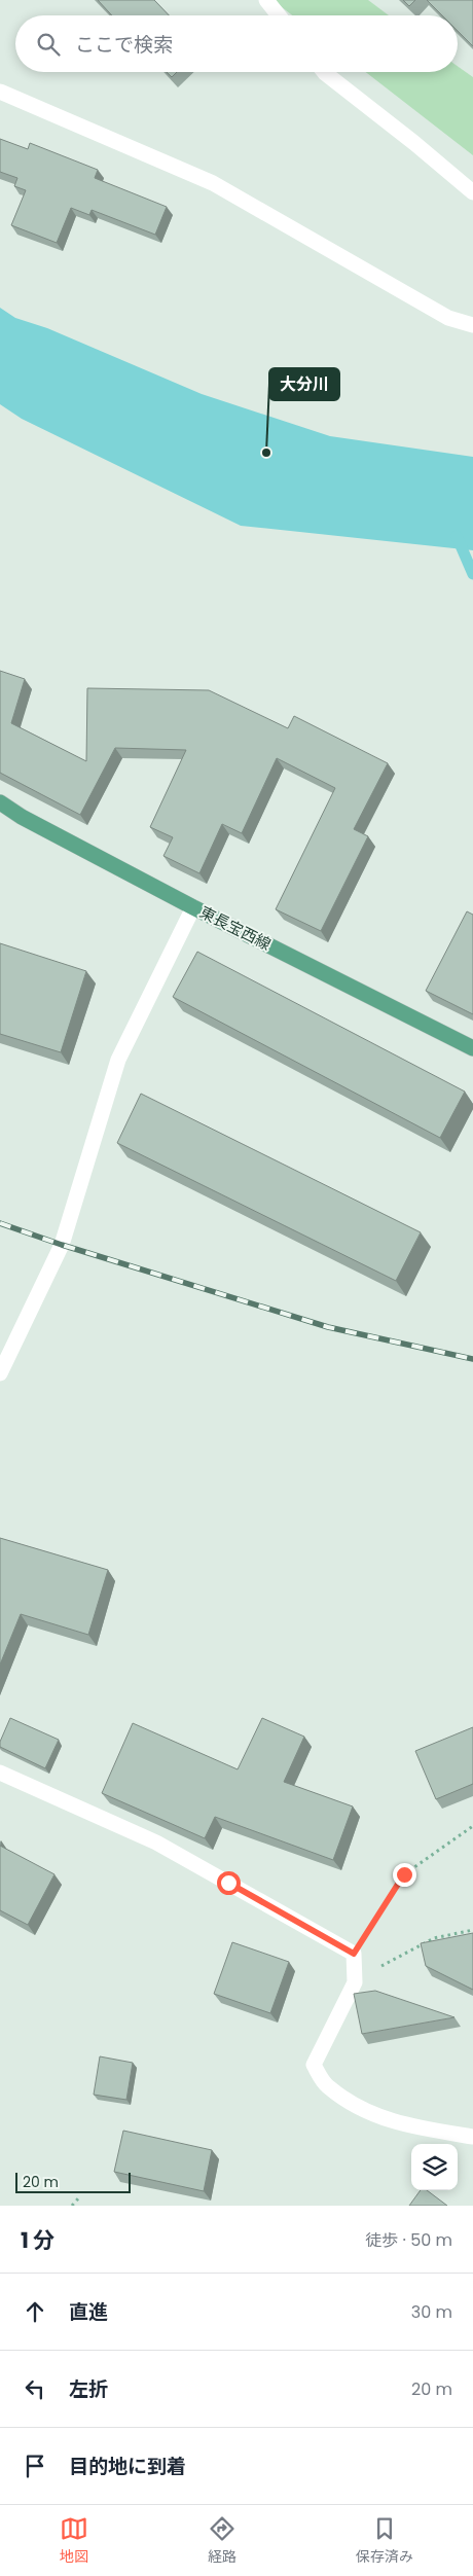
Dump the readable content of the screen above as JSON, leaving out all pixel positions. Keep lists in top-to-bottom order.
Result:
{
  "streets": {
    "main road": ["東長宝西線"]
  },
  "places": ["大分川"],
  "scale_bar": "20 m",
  "page": {
    "search": "ここで検索",
    "scale": "20 m",
    "heading": ["1 分", "徒歩 · 50 m"],
    "list": [
      ["直進", "30 m"],
      ["左折", "20 m"],
      "目的地に到着"
    ],
    "nav": ["地図", "経路", "保存済み"]
  }
}
